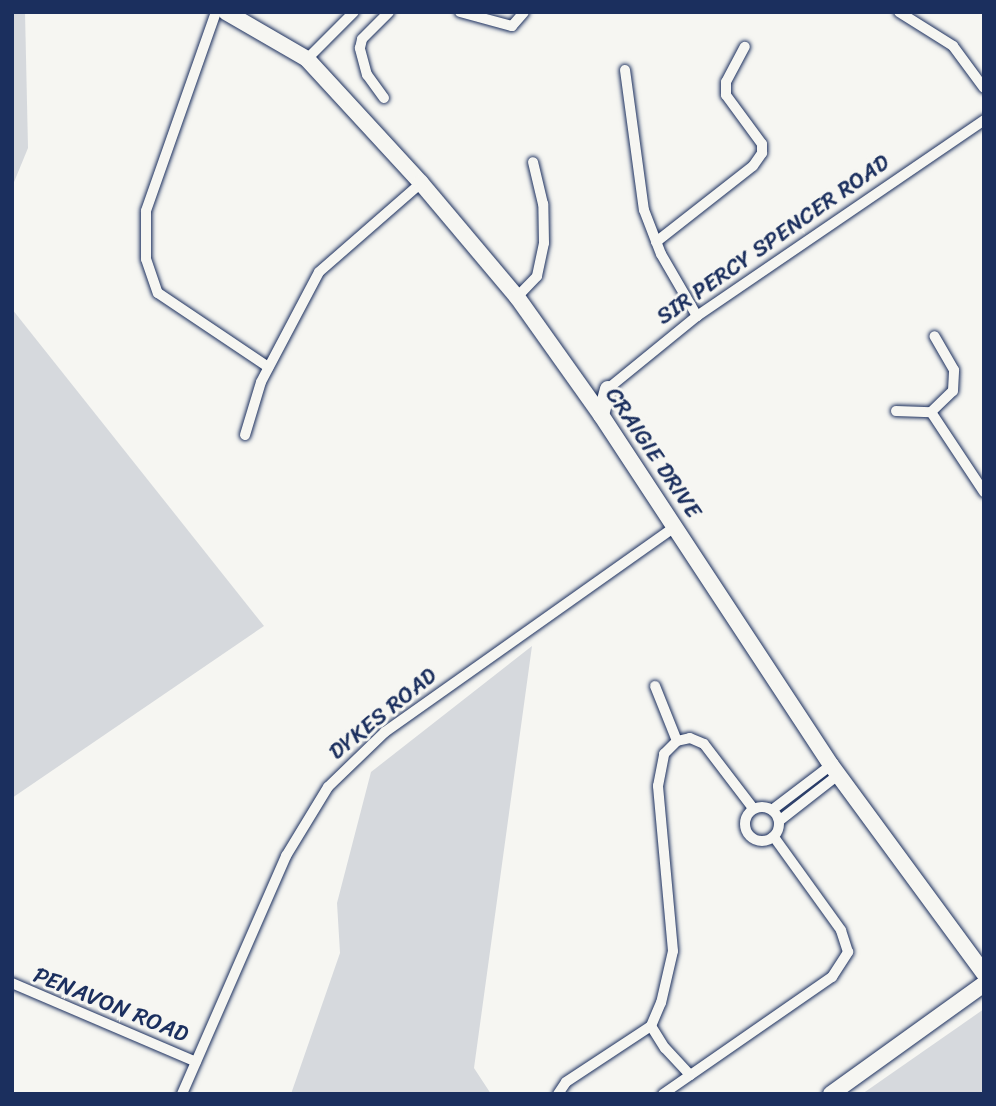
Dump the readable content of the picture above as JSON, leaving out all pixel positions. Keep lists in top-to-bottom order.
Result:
{
  "streets": {
    "street": [
      "SIR PERCY SPENCER ROAD",
      "CRAIGIE DRIVE",
      "DYKES ROAD",
      "PENAVON ROAD"
    ]
  },
  "crossings": [
    ["CRAIGIE DRIVE", "DYKES ROAD"],
    ["DYKES ROAD", "PENAVON ROAD"]
  ]
}
